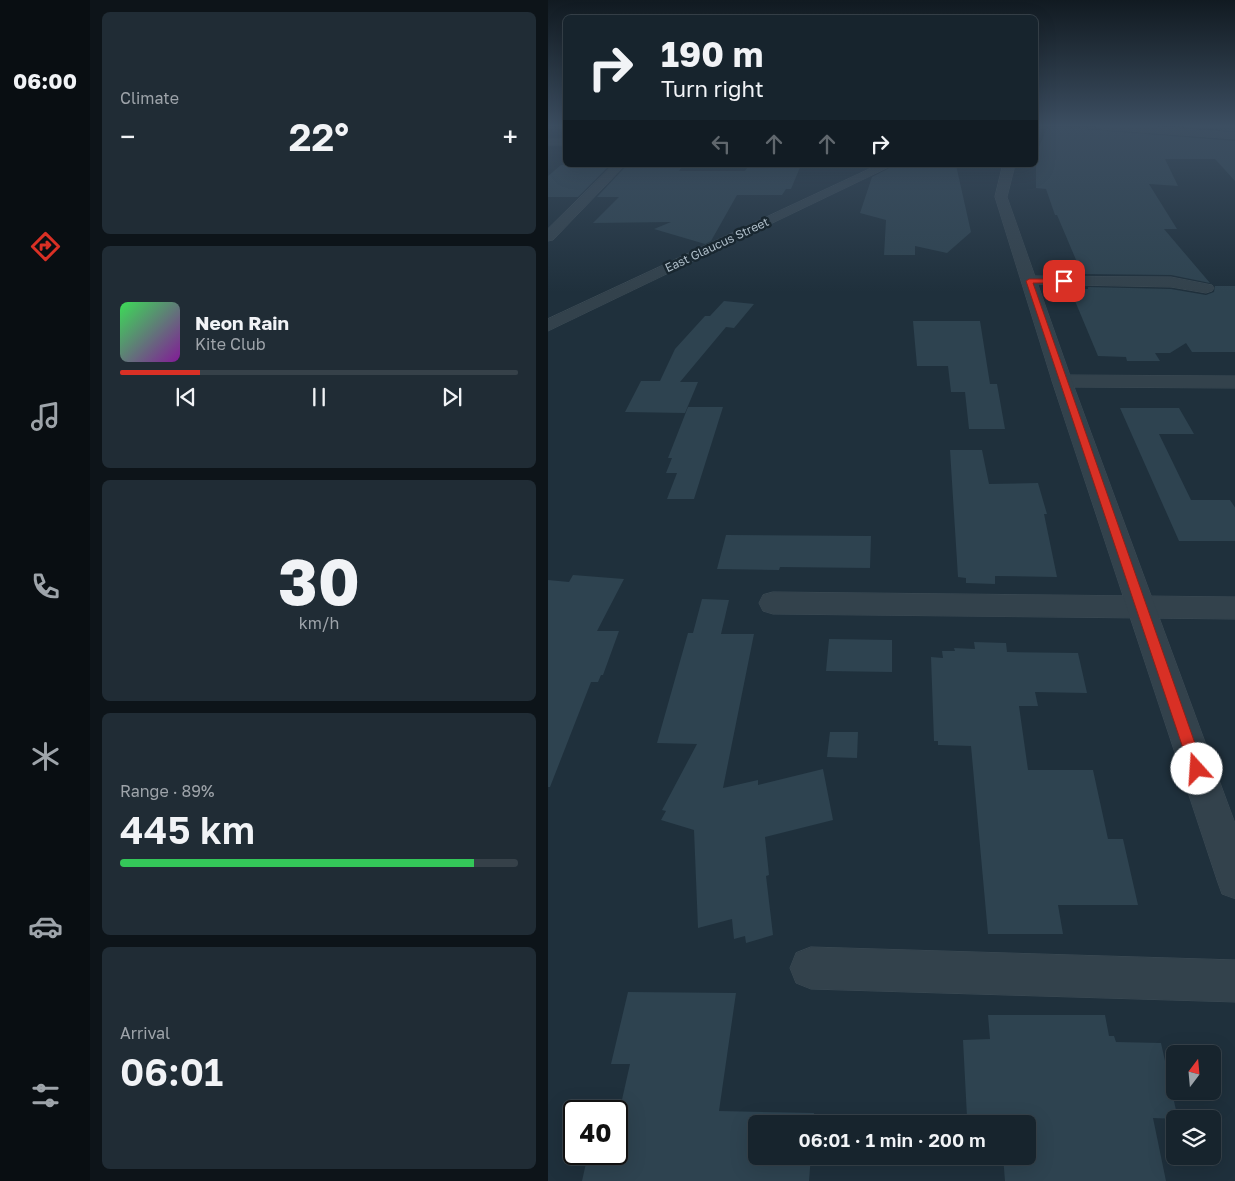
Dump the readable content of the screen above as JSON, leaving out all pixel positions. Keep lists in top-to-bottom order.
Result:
{
  "streets": {
    "street": ["East Glaucus Street"]
  },
  "north": "top",
  "page": {
    "tabs": "06:00",
    "tile": [
      "Climate",
      ["30", "km/h"],
      ["Range · 89%", "445 km"],
      ["Arrival", "06:01"]
    ],
    "turn": ["190 m", "Turn right"],
    "heat": ["−", "22°", "+"],
    "song": ["Neon Rain", "Kite Club"],
    "limit": "40",
    "trip": "06:01 · 1 min · 200 m"
  }
}
